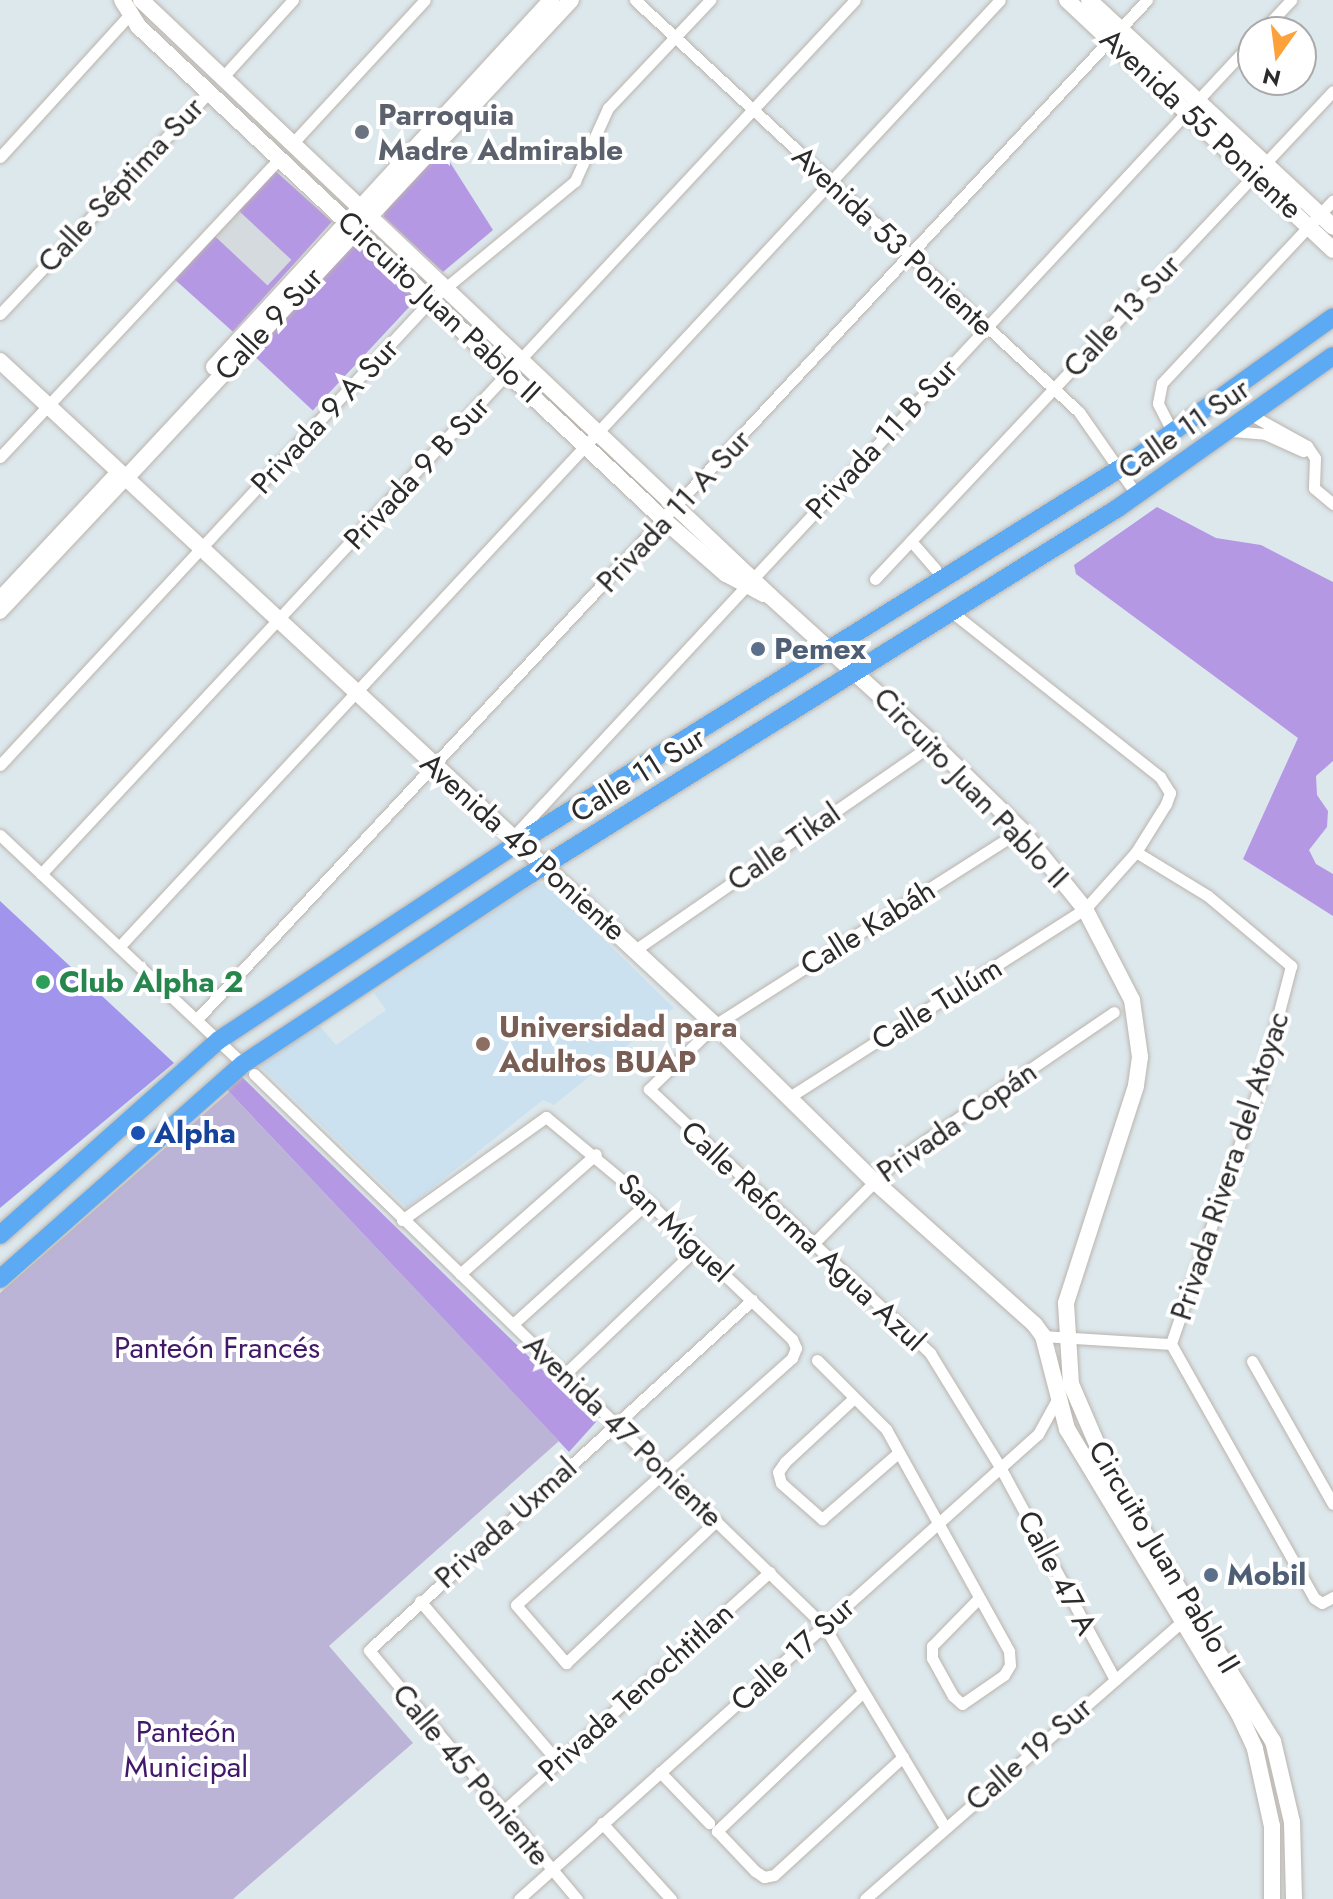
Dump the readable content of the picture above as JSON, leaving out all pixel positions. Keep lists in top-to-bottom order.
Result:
{
  "streets": {
    "main road": [
      "Avenida 55 Poniente",
      "Circuito Juan Pablo II",
      "Calle 9 Sur",
      "Calle 11 Sur",
      "Avenida 49 Poniente"
    ],
    "street": [
      "Calle Séptima Sur",
      "Avenida 53 Poniente",
      "Calle 13 Sur",
      "Privada 9 A Sur",
      "Privada 11 B Sur",
      "Privada 9 B Sur",
      "Privada 11 A Sur",
      "Calle Tikal",
      "Calle Kabáh",
      "Calle Tulúm",
      "Privada Copán",
      "Privada Rivera del Atoyac",
      "San Miguel",
      "Calle Reforma Agua Azul",
      "Avenida 47 Poniente",
      "Privada Uxmal",
      "Calle 47 A",
      "Calle 17 Sur",
      "Privada Tenochtitlan",
      "Calle 19 Sur",
      "Calle 45 Poniente"
    ]
  },
  "crossings": [
    ["Avenida 55 Poniente", "Calle 13 Sur"],
    ["Avenida 55 Poniente", "Privada 11 B Sur"],
    ["Avenida 55 Poniente", "Privada 11 A Sur"],
    ["Calle Séptima Sur", "Circuito Juan Pablo II"],
    ["Avenida 53 Poniente", "Calle 13 Sur"],
    ["Avenida 53 Poniente", "Privada 9 A Sur"],
    ["Avenida 53 Poniente", "Calle 11 Sur"],
    ["Avenida 53 Poniente", "Privada 11 B Sur"],
    ["Avenida 53 Poniente", "Privada 9 B Sur"],
    ["Avenida 53 Poniente", "Privada 11 A Sur"],
    ["Circuito Juan Pablo II", "Calle 9 Sur"],
    ["Circuito Juan Pablo II", "Privada 9 A Sur"],
    ["Circuito Juan Pablo II", "Calle 11 Sur"],
    ["Circuito Juan Pablo II", "Privada 11 B Sur"],
    ["Circuito Juan Pablo II", "Privada 9 B Sur"],
    ["Circuito Juan Pablo II", "Privada 11 A Sur"],
    ["Circuito Juan Pablo II", "Avenida 49 Poniente"],
    ["Circuito Juan Pablo II", "Calle Tikal"],
    ["Circuito Juan Pablo II", "Calle Kabáh"],
    ["Circuito Juan Pablo II", "Calle Tulúm"],
    ["Circuito Juan Pablo II", "Calle 17 Sur"],
    ["Circuito Juan Pablo II", "Calle 19 Sur"],
    ["Calle 9 Sur", "Avenida 49 Poniente"],
    ["Privada 9 A Sur", "Avenida 49 Poniente"],
    ["Calle 11 Sur", "Privada 11 B Sur"],
    ["Calle 11 Sur", "Avenida 49 Poniente"],
    ["Calle 11 Sur", "Calle Tulúm"],
    ["Calle 11 Sur", "Avenida 47 Poniente"],
    ["Privada 11 B Sur", "Avenida 49 Poniente"],
    ["Privada 9 B Sur", "Avenida 49 Poniente"],
    ["Privada 9 B Sur", "Avenida 47 Poniente"],
    ["Privada 11 A Sur", "Avenida 49 Poniente"],
    ["Privada 11 A Sur", "Avenida 47 Poniente"],
    ["Avenida 49 Poniente", "Calle Tikal"],
    ["Avenida 49 Poniente", "Calle Kabáh"],
    ["Avenida 49 Poniente", "Calle Tulúm"],
    ["Avenida 49 Poniente", "Privada Copán"],
    ["Avenida 49 Poniente", "Calle Reforma Agua Azul"],
    ["Calle Kabáh", "Calle Reforma Agua Azul"],
    ["Calle Tulúm", "Privada Rivera del Atoyac"],
    ["Privada Copán", "Calle Reforma Agua Azul"],
    ["San Miguel", "Avenida 47 Poniente"],
    ["San Miguel", "Privada Uxmal"],
    ["Calle Reforma Agua Azul", "Calle 47 A"],
    ["Calle Reforma Agua Azul", "Calle 17 Sur"],
    ["Avenida 47 Poniente", "Privada Uxmal"],
    ["Avenida 47 Poniente", "Calle 17 Sur"],
    ["Avenida 47 Poniente", "Privada Tenochtitlan"],
    ["Avenida 47 Poniente", "Calle 19 Sur"],
    ["Privada Uxmal", "Calle 45 Poniente"],
    ["Calle 47 A", "Calle 17 Sur"],
    ["Calle 47 A", "Calle 19 Sur"],
    ["Calle 17 Sur", "Calle 45 Poniente"],
    ["Privada Tenochtitlan", "Calle 45 Poniente"]
  ],
  "parks": ["Panteón Francés", "Panteón Municipal"],
  "places": [
    "Parroquia Madre Admirable",
    "Pemex",
    "Club Alpha 2",
    "Universidad para Adultos BUAP",
    "Alpha",
    "Mobil"
  ],
  "north": "bottom"
}
